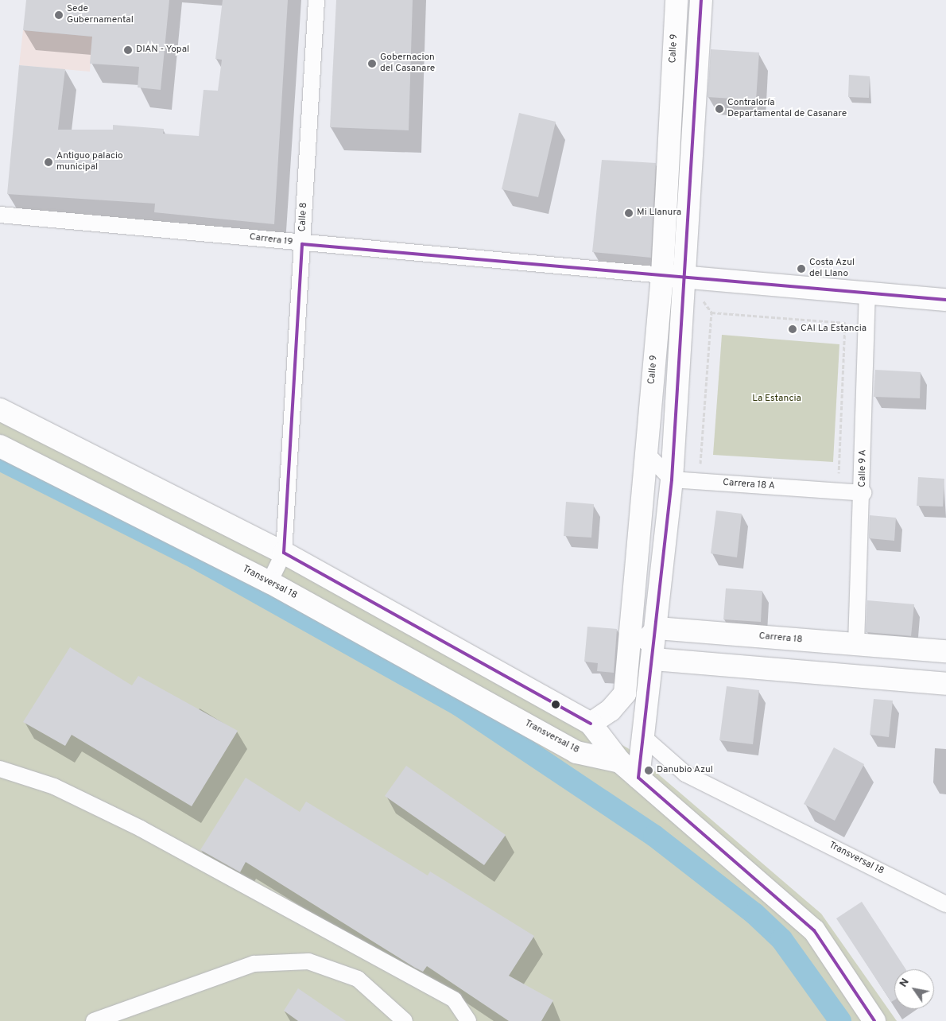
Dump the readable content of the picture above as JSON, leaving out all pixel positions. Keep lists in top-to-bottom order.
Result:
{
  "streets": {
    "main road": [
      "Calle 9",
      "Carrera 19",
      "Transversal 18",
      "Carrera 18"
    ],
    "street": ["Calle 8", "Calle 9 A", "Carrera 18 A"]
  },
  "crossings": [
    ["Calle 9", "Carrera 19"],
    ["Calle 8", "Carrera 19"],
    ["Carrera 19", "Calle 9 A"],
    ["Calle 9 A", "Carrera 18 A"],
    ["Calle 9 A", "Carrera 18"]
  ],
  "parks": ["La Estancia"],
  "places": [
    "Sede Gubernamental",
    "DIAN - Yopal",
    "Gobernacion del Casanare",
    "Contraloría Departamental de Casanare",
    "Antiguo palacio municipal",
    "Mi Llanura",
    "Costa Azul del Llano",
    "CAI La Estancia",
    "Danubio Azul"
  ],
  "lines": ["transit line 9"],
  "north": "top left"
}
